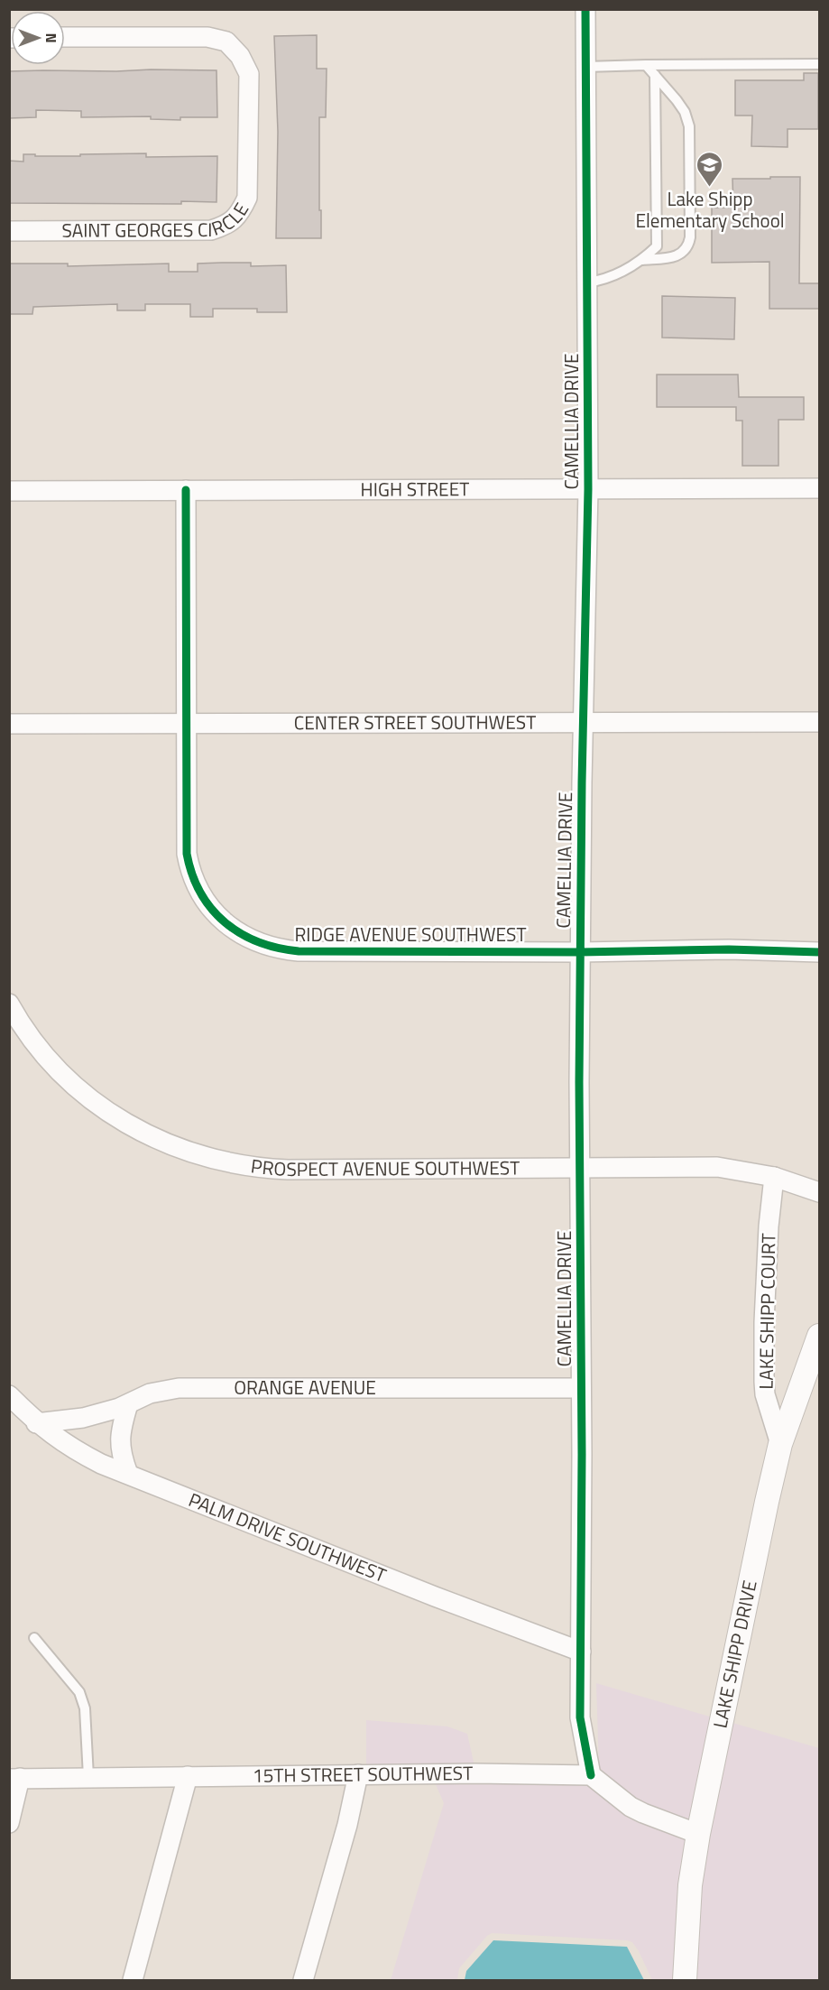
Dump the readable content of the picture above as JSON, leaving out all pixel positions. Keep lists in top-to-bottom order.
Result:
{
  "streets": {
    "street": [
      "SAINT GEORGES CIRCLE",
      "CAMELLIA DRIVE",
      "HIGH STREET",
      "CENTER STREET SOUTHWEST",
      "RIDGE AVENUE SOUTHWEST",
      "PROSPECT AVENUE SOUTHWEST",
      "LAKE SHIPP COURT",
      "ORANGE AVENUE",
      "PALM DRIVE SOUTHWEST",
      "LAKE SHIPP DRIVE",
      "15TH STREET SOUTHWEST"
    ]
  },
  "crossings": [
    ["CAMELLIA DRIVE", "HIGH STREET"],
    ["CAMELLIA DRIVE", "CENTER STREET SOUTHWEST"],
    ["CAMELLIA DRIVE", "RIDGE AVENUE SOUTHWEST"],
    ["CAMELLIA DRIVE", "PROSPECT AVENUE SOUTHWEST"],
    ["CAMELLIA DRIVE", "ORANGE AVENUE"],
    ["CAMELLIA DRIVE", "PALM DRIVE SOUTHWEST"],
    ["CAMELLIA DRIVE", "15TH STREET SOUTHWEST"],
    ["HIGH STREET", "RIDGE AVENUE SOUTHWEST"],
    ["CENTER STREET SOUTHWEST", "RIDGE AVENUE SOUTHWEST"],
    ["PROSPECT AVENUE SOUTHWEST", "LAKE SHIPP COURT"],
    ["LAKE SHIPP COURT", "LAKE SHIPP DRIVE"],
    ["ORANGE AVENUE", "PALM DRIVE SOUTHWEST"]
  ],
  "places": {
    "school or university": ["Lake Shipp Elementary School"]
  },
  "north": "right"
}
